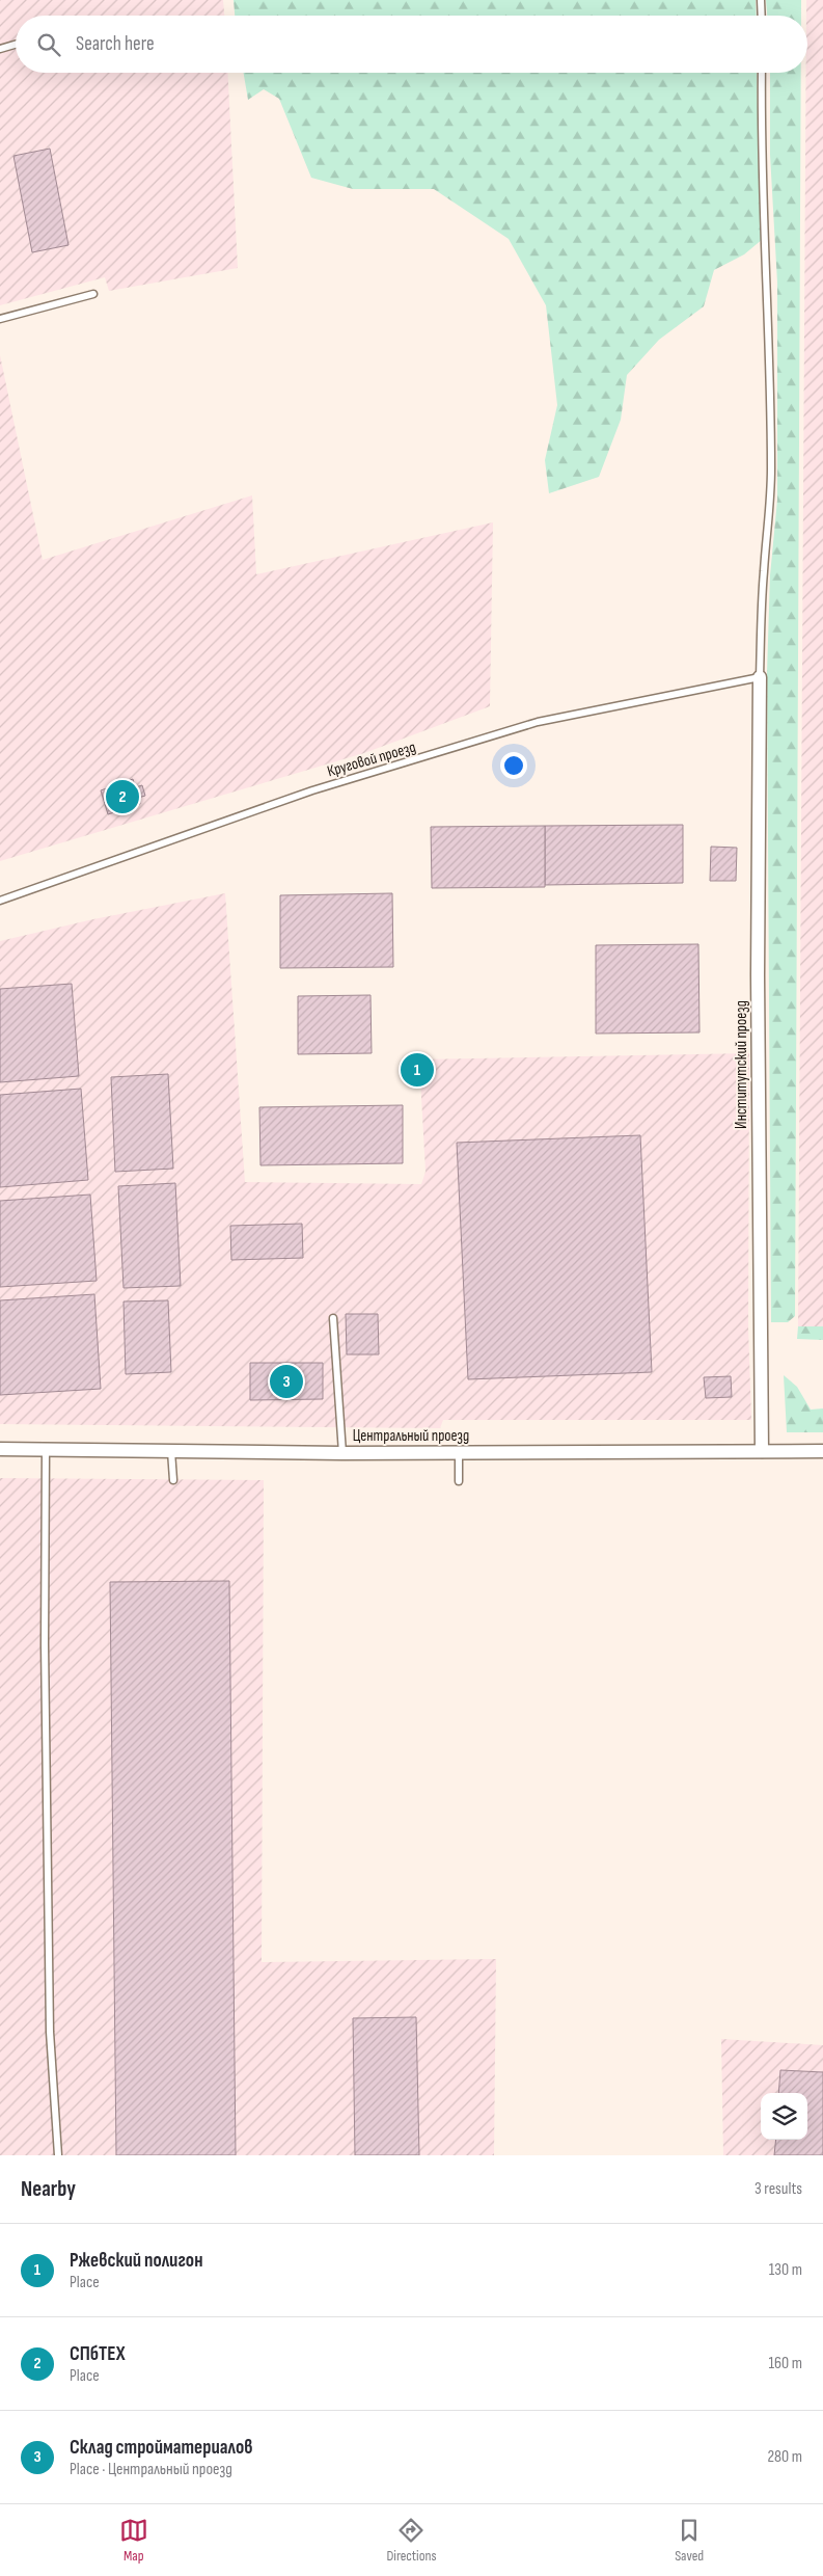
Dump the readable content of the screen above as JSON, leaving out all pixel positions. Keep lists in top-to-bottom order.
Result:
{
  "streets": {
    "street": ["Институтский проезд", "Центральный проезд"],
    "lane": ["Круговой проезд"]
  },
  "crossings": [
    ["Круговой проезд", "Институтский проезд"],
    ["Институтский проезд", "Центральный проезд"]
  ],
  "page": {
    "search": "Search here",
    "pins": ["2", "1", "3"],
    "heading": ["Nearby", "3 results"],
    "list": [
      {
        "mark": "1",
        "name": "Ржевский полигон",
        "note": "Place",
        "value": "130 m"
      },
      {
        "mark": "2",
        "name": "СПбТЕХ",
        "note": "Place",
        "value": "160 m"
      },
      {
        "mark": "3",
        "name": "Склад стройматериалов",
        "note": "Place · Центральный проезд",
        "value": "280 m"
      }
    ],
    "nav": ["Map", "Directions", "Saved"]
  }
}
